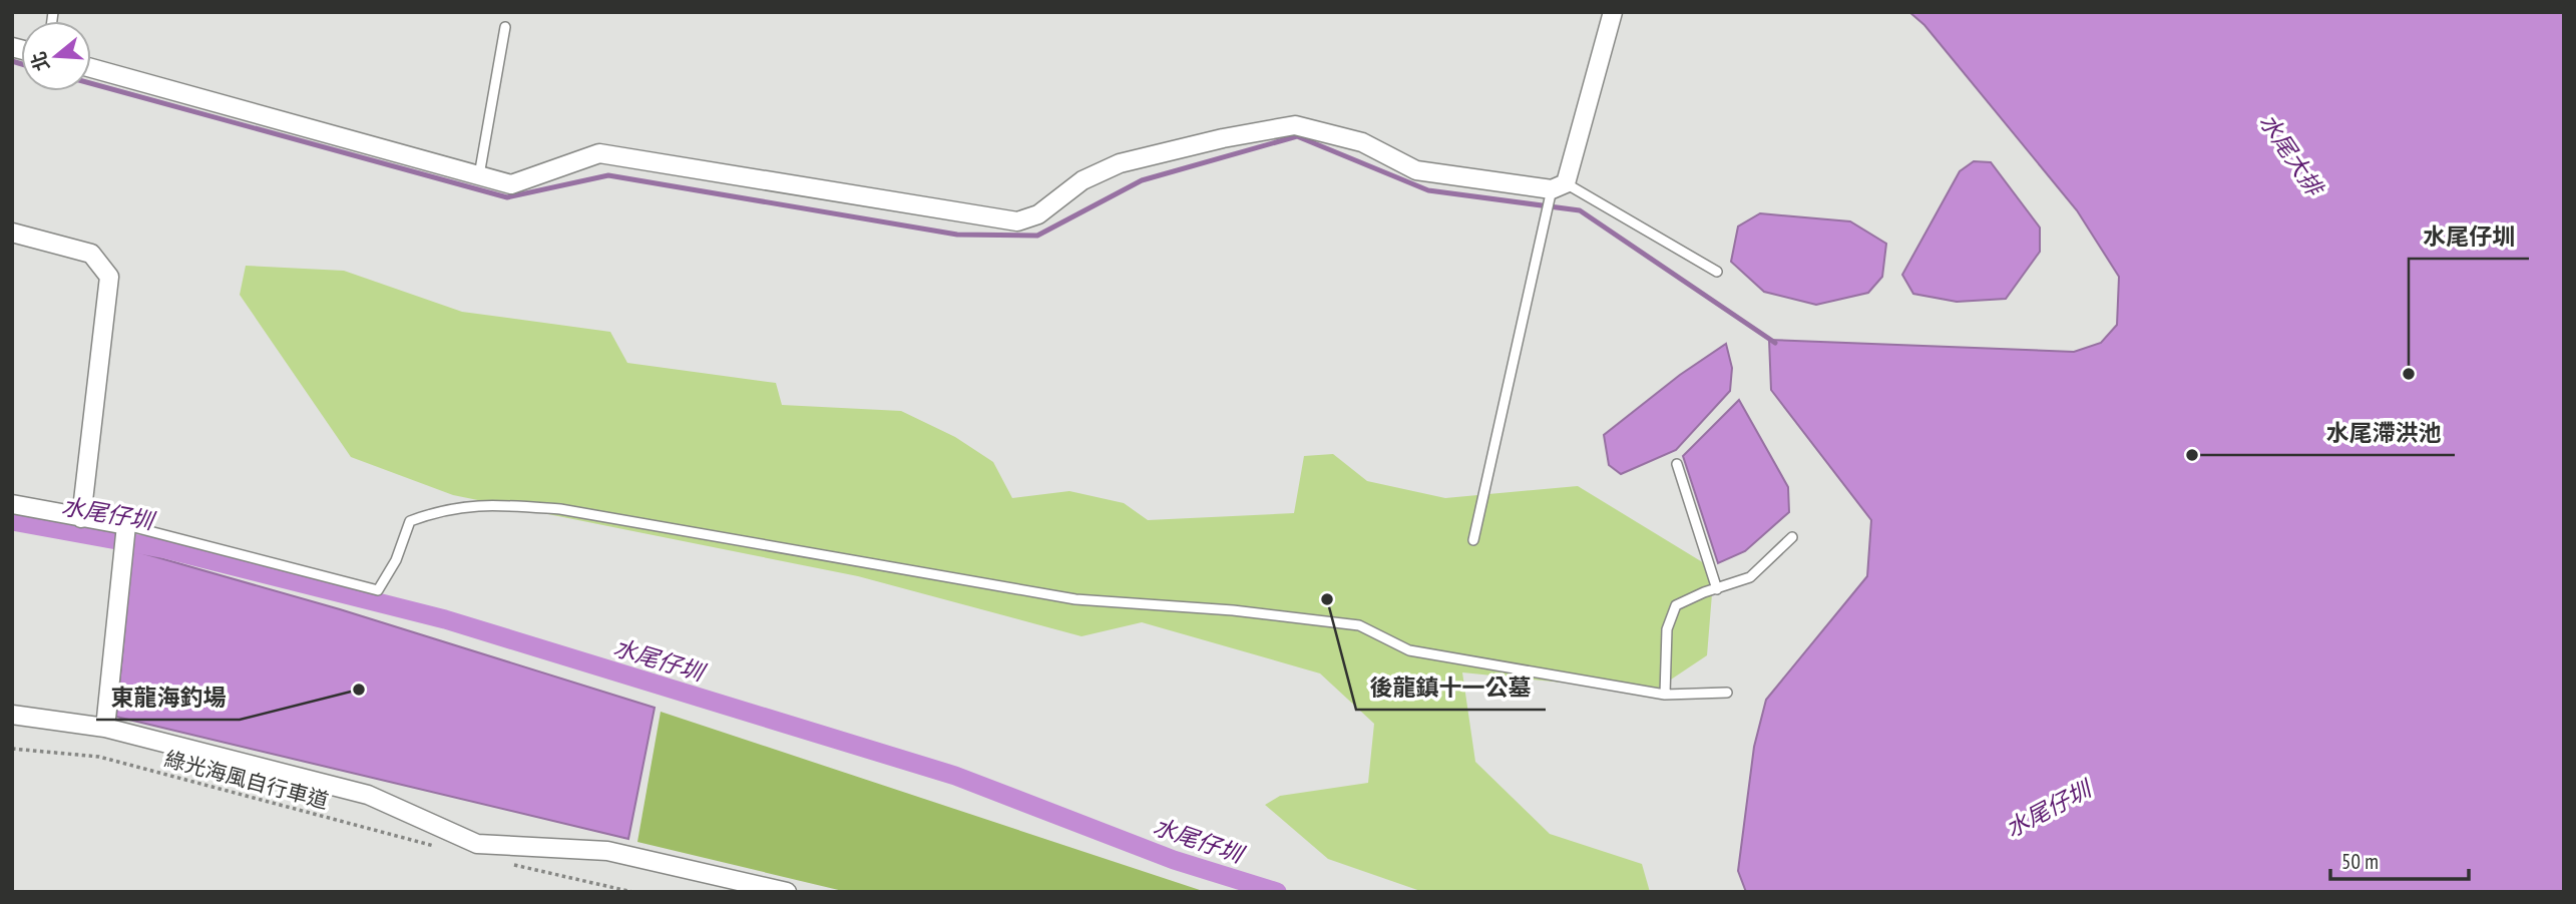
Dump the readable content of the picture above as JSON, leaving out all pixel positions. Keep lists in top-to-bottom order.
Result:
{
  "streets": {
    "path": ["綠光海風自行車道"]
  },
  "water": ["水尾大排", "水尾仔圳"],
  "places": [
    "水尾仔圳",
    "水尾滯洪池",
    "後龍鎮十一公墓",
    "東龍海釣場"
  ],
  "scale_bar": "50 m",
  "north": "left"
}
